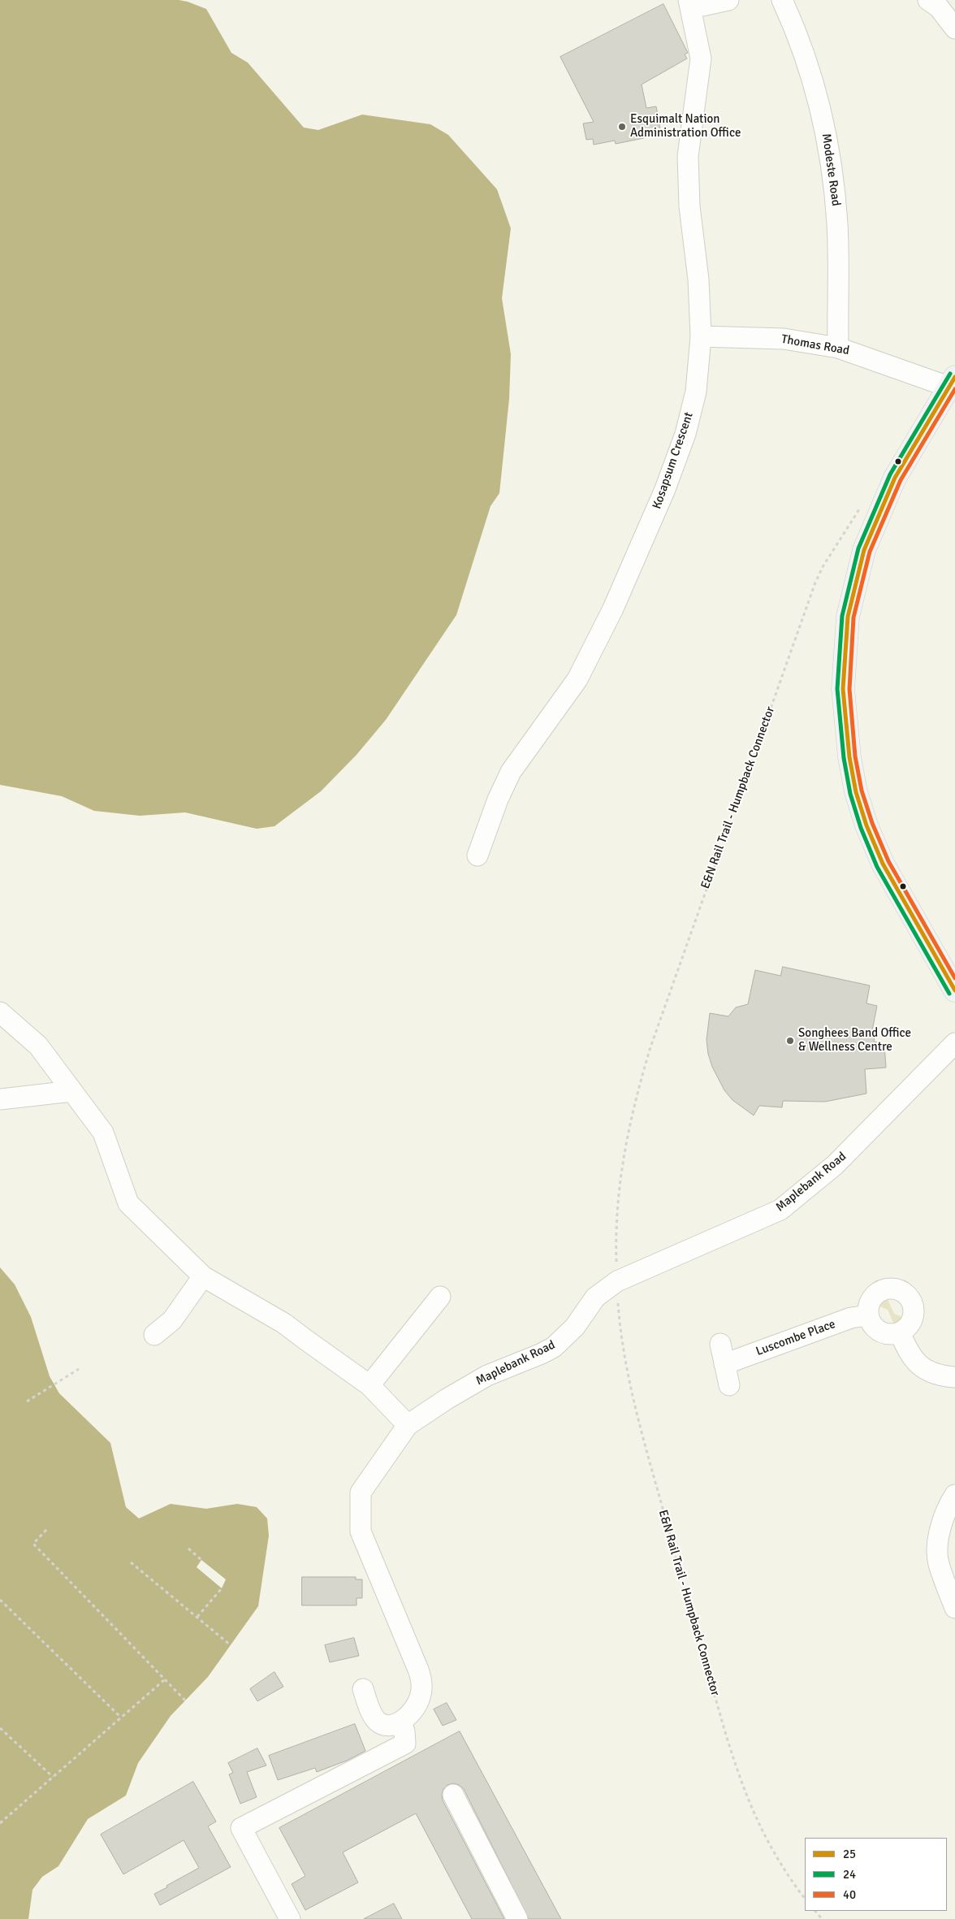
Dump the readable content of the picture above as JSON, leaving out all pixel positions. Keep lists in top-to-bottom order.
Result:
{
  "streets": {
    "street": [
      "Modeste Road",
      "Thomas Road",
      "Kosapsum Crescent",
      "Maplebank Road",
      "Luscombe Place"
    ],
    "path": ["E&N Rail Trail - Humpback Connector"]
  },
  "crossings": [
    ["Modeste Road", "Thomas Road"],
    ["Thomas Road", "Kosapsum Crescent"]
  ],
  "places": ["Esquimalt Nation Administration Office", "Songhees Band Office & Wellness Centre"],
  "lines": ["transit line 24", "transit line 25", "transit line 40"],
  "legend": ["25", "24", "40"]
}
